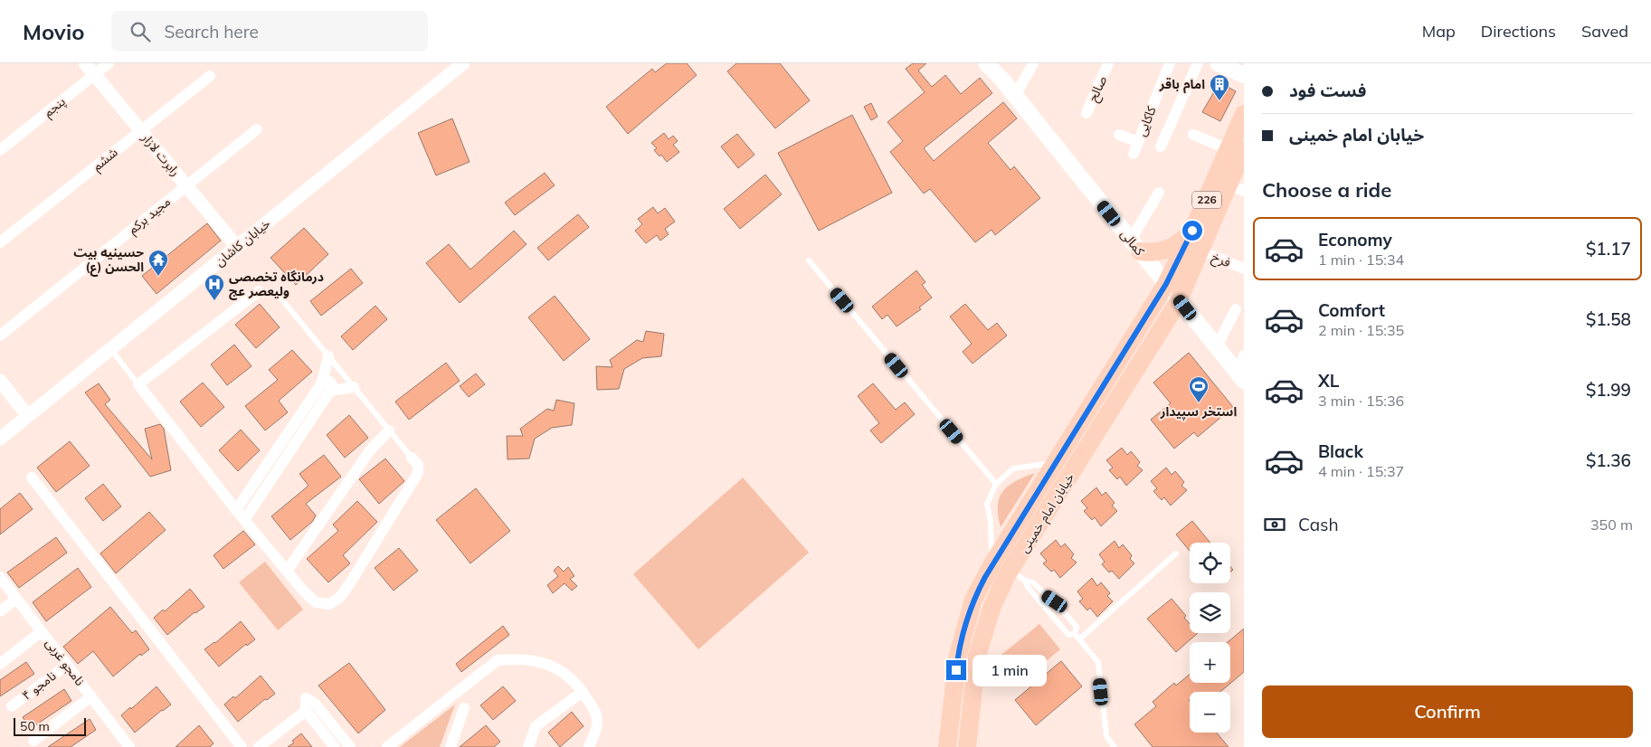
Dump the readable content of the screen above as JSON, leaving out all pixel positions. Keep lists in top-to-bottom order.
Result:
{
  "streets": {
    "main road": ["226", "کمالی", "خیابان امام خمینی"],
    "street": [
      "صالح",
      "پنجم",
      "کاکایی",
      "رابرت لازار",
      "ششم",
      "مجید برکم",
      "خیابان کاشان",
      "فرخ",
      "نامجو غربی",
      "نامجو ۴"
    ]
  },
  "crossings": [
    ["پنجم", "رابرت لازار"],
    ["رابرت لازار", "ششم"],
    ["رابرت لازار", "مجید برکم"],
    ["رابرت لازار", "خیابان کاشان"],
    ["226", "کمالی"],
    ["226", "فرخ"],
    ["226", "خیابان امام خمینی"],
    ["کمالی", "خیابان امام خمینی"],
    ["نامجو غربی", "نامجو ۴"]
  ],
  "places": {
    "building": ["امام باقر"],
    "temple": ["حسینیه بیت الحسن (ع)"],
    "hospital": ["درمانگاه تخصصی ولیعصر عج"],
    "sports": ["استخر سپیدار"]
  },
  "scale_bar": "50 m",
  "page": {
    "header": "Movio",
    "search": "Search here",
    "nav": ["Map", "Directions", "Saved"],
    "banner": ["فست فود", "خیابان امام خمینی"],
    "heading": "Choose a ride",
    "list": [
      {
        "name": "Economy",
        "note": "1 min · 15:34",
        "value": "$1.17"
      },
      {
        "name": "Comfort",
        "note": "2 min · 15:35",
        "value": "$1.58"
      },
      {
        "name": "XL",
        "note": "3 min · 15:36",
        "value": "$1.99"
      },
      {
        "name": "Black",
        "note": "4 min · 15:37",
        "value": "$1.36"
      }
    ],
    "pay": ["Cash", "350 m"],
    "map_buttons": ["+", "−"],
    "bubble": "1 min",
    "buttons": "Confirm",
    "scale": "50 m"
  }
}
